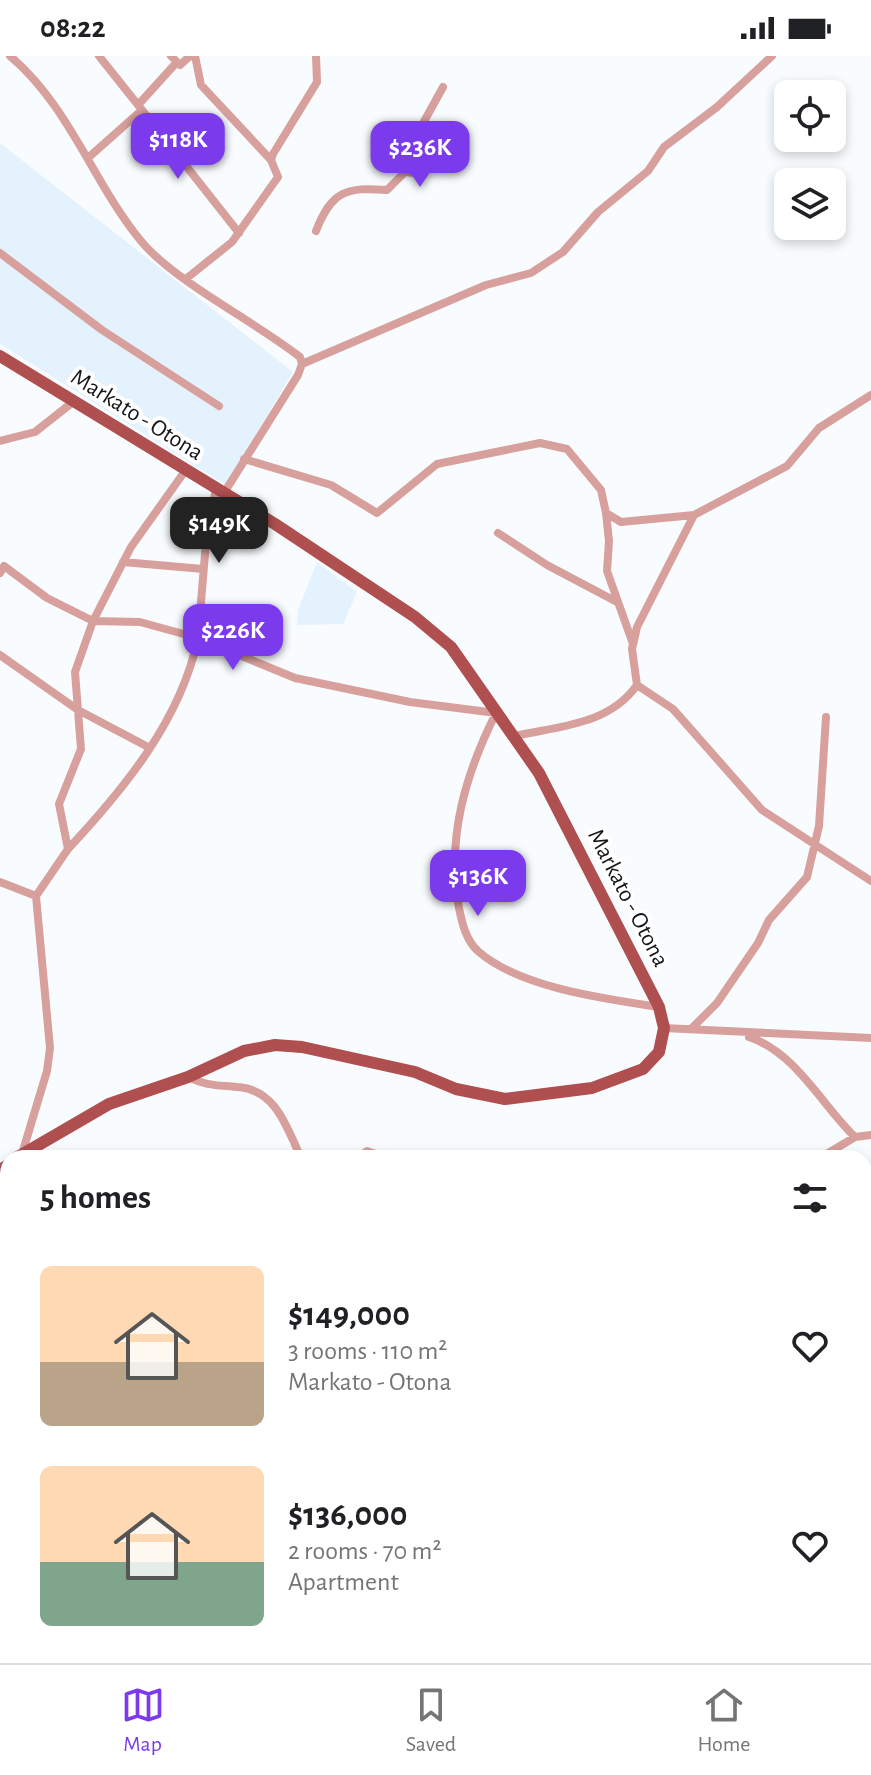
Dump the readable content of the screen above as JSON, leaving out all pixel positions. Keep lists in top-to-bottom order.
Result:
{
  "streets": {
    "main road": ["Markato - Otona"]
  },
  "page": {
    "status": "08:22",
    "price": [
      "$118K",
      "$236K",
      "$149K",
      "$226K",
      "$136K"
    ],
    "heading": "5 homes",
    "list": [
      {
        "name": "$149,000",
        "note": "3 rooms · 110 m² · Markato - Otona"
      },
      {
        "name": "$136,000",
        "note": "2 rooms · 70 m² · Apartment"
      }
    ],
    "tabs": ["Map", "Saved", "Home"]
  }
}
